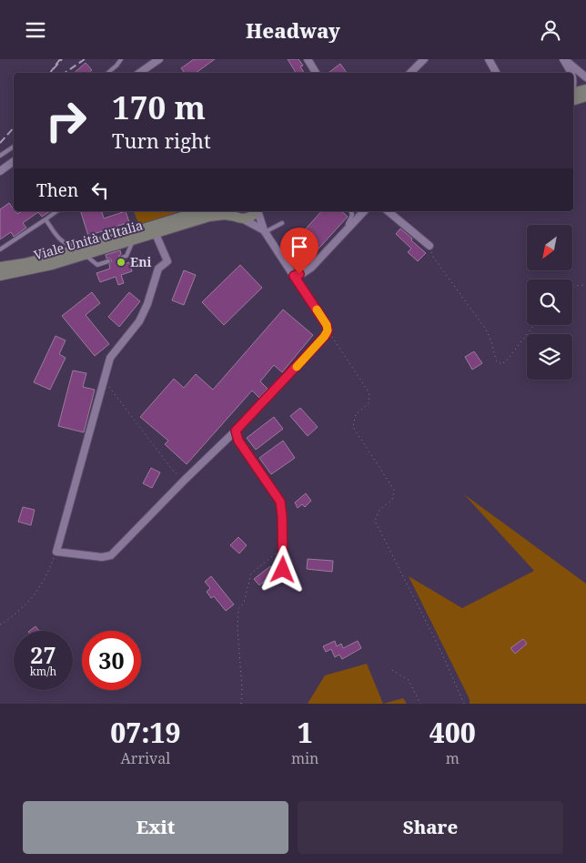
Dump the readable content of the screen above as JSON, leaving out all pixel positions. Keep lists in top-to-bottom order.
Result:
{
  "streets": {
    "main road": ["Viale Unità d'Italia"]
  },
  "places": ["Eni"],
  "north": "bottom left",
  "page": {
    "header": "Headway",
    "turn": ["170 m", "Turn right"],
    "then": "Then",
    "speed": "27 km/h",
    "limit": "30",
    "eta": [
      "07:19",
      "Arrival",
      "1",
      "min",
      "400",
      "m"
    ],
    "buttons": ["Exit", "Share"]
  }
}
